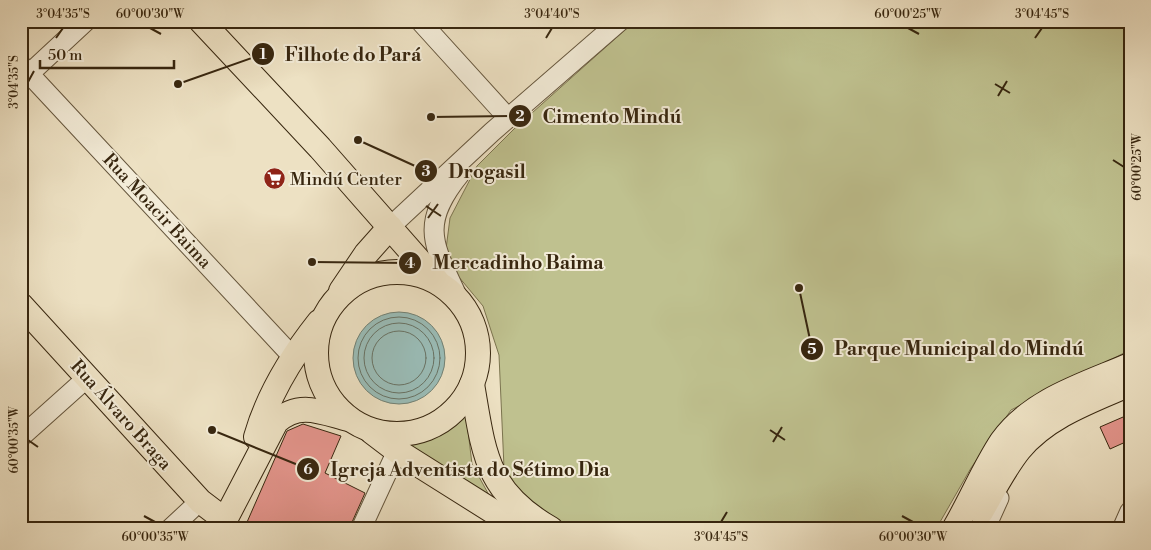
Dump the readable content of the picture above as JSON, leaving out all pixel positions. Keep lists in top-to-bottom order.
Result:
{
  "streets": {
    "main road": ["Rua Álvaro Braga"],
    "street": ["Rua Moacir Baima"]
  },
  "places": {
    "other": [
      "Filhote do Pará",
      "Cimento Mindú",
      "Drogasil",
      "Mercadinho Baima",
      "Parque Municipal do Mindú",
      "Igreja Adventista do Sétimo Dia"
    ],
    "supermarket": ["Mindú Center"]
  },
  "scale_bar": "50 m",
  "coordinates": [
    "3°04'35\"S",
    "60°00'30\"W",
    "3°04'40\"S",
    "60°00'25\"W",
    "3°04'45\"S",
    "60°00'35\"W"
  ]
}
